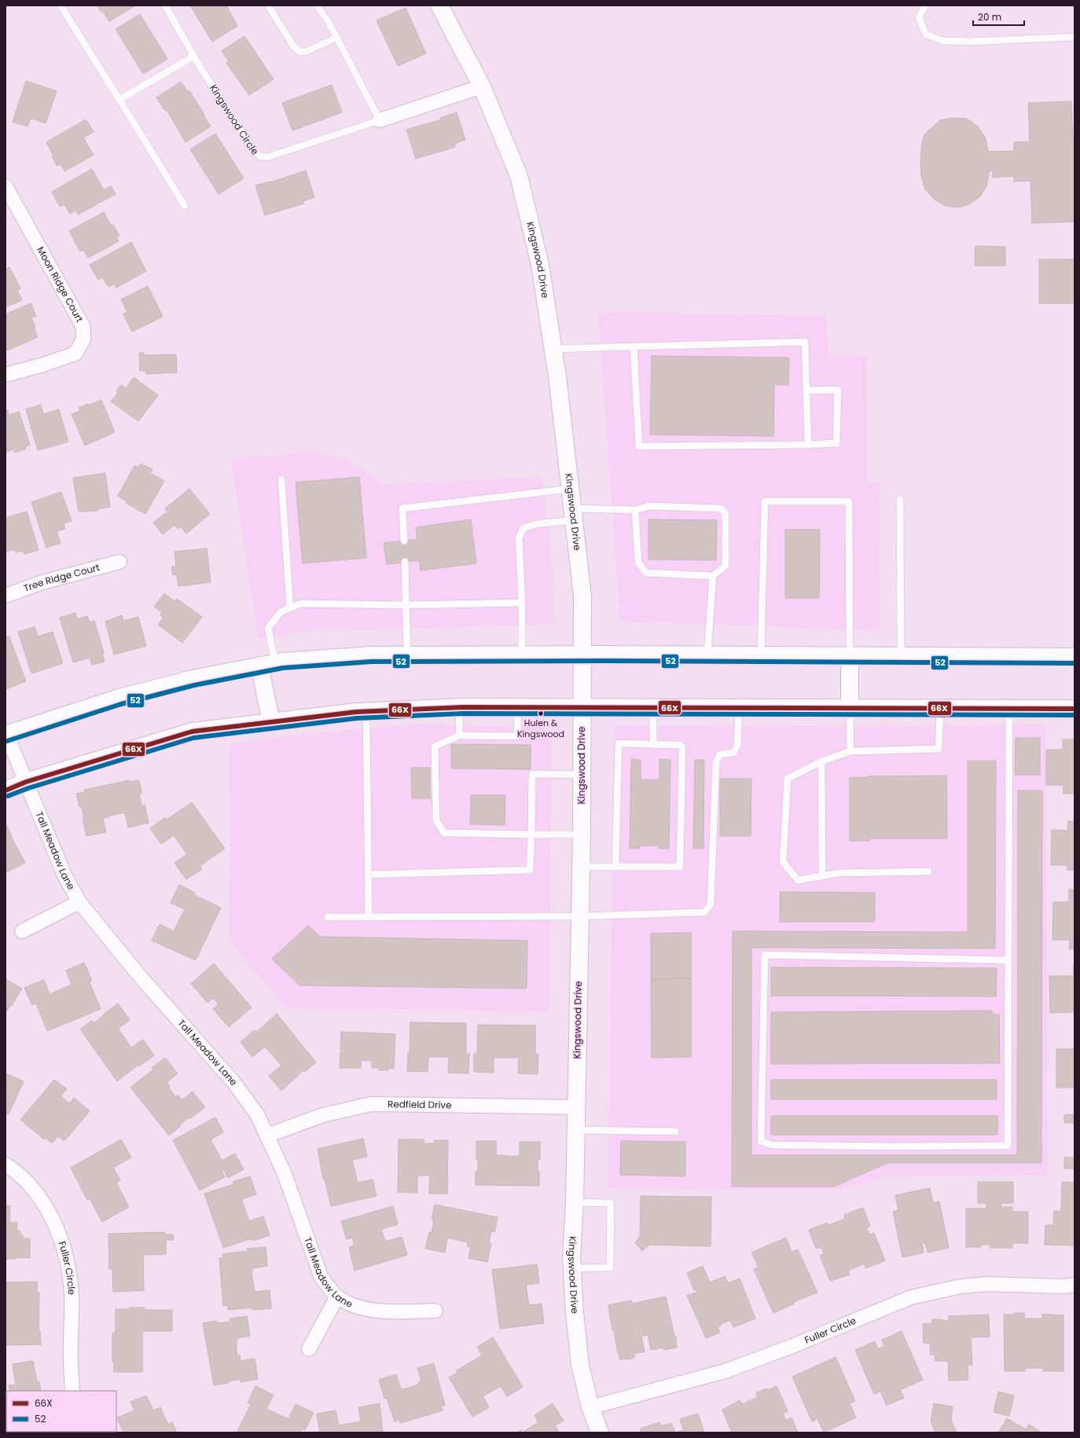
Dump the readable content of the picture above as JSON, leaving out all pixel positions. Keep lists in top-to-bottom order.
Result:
{
  "streets": {
    "main road": ["Kingswood Drive"],
    "street": [
      "Kingswood Circle",
      "Moon Ridge Court",
      "Tree Ridge Court",
      "Tall Meadow Lane",
      "Redfield Drive",
      "Fuller Circle"
    ]
  },
  "crossings": [
    ["Kingswood Circle", "Kingswood Drive"],
    ["Kingswood Drive", "Redfield Drive"],
    ["Kingswood Drive", "Fuller Circle"],
    ["Tall Meadow Lane", "Redfield Drive"]
  ],
  "places": ["Hulen & Kingswood"],
  "lines": ["transit line 52", "transit line 66X"],
  "legend": ["66X", "52"],
  "scale_bar": "20 m"
}
